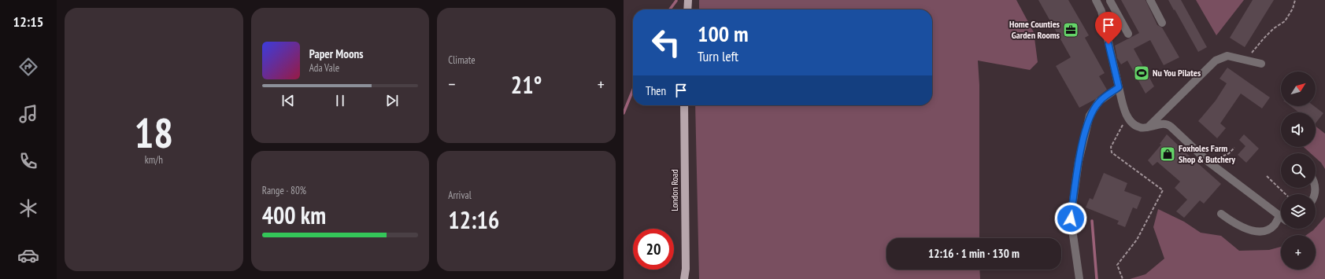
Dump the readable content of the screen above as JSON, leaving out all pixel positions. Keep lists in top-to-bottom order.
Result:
{
  "streets": {
    "main road": ["London Road"]
  },
  "places": {
    "office": ["Home Counties Garden Rooms"],
    "sports": ["Nu You Pilates"],
    "shop": ["Foxholes Farm Shop & Butchery"]
  },
  "north": "top right",
  "page": {
    "tabs": "12:15",
    "tile": [
      ["18", "km/h"],
      "Climate",
      ["Range · 80%", "400 km"],
      ["Arrival", "12:16"]
    ],
    "turn": ["100 m", "Turn left"],
    "song": ["Paper Moons", "Ada Vale"],
    "heat": ["−", "21°", "+"],
    "map_buttons": "+",
    "then": "Then",
    "limit": "20",
    "trip": "12:16 · 1 min · 130 m"
  }
}
